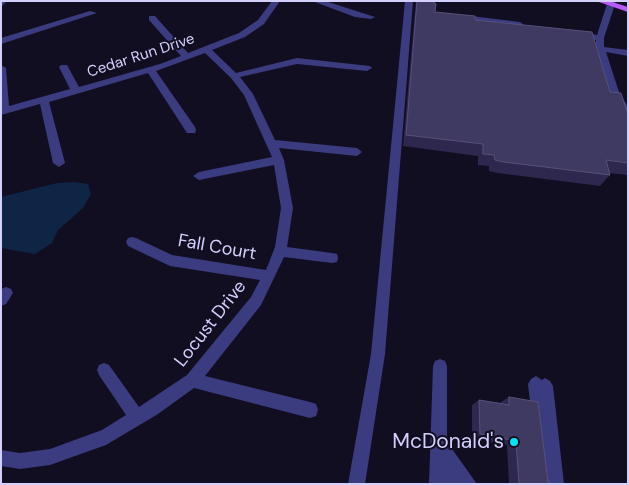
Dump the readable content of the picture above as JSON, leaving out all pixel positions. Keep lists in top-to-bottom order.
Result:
{
  "streets": {
    "street": ["Cedar Run Drive", "Fall Court", "Locust Drive"]
  },
  "crossings": [
    ["Cedar Run Drive", "Locust Drive"],
    ["Fall Court", "Locust Drive"]
  ],
  "places": ["McDonald's"]
}
